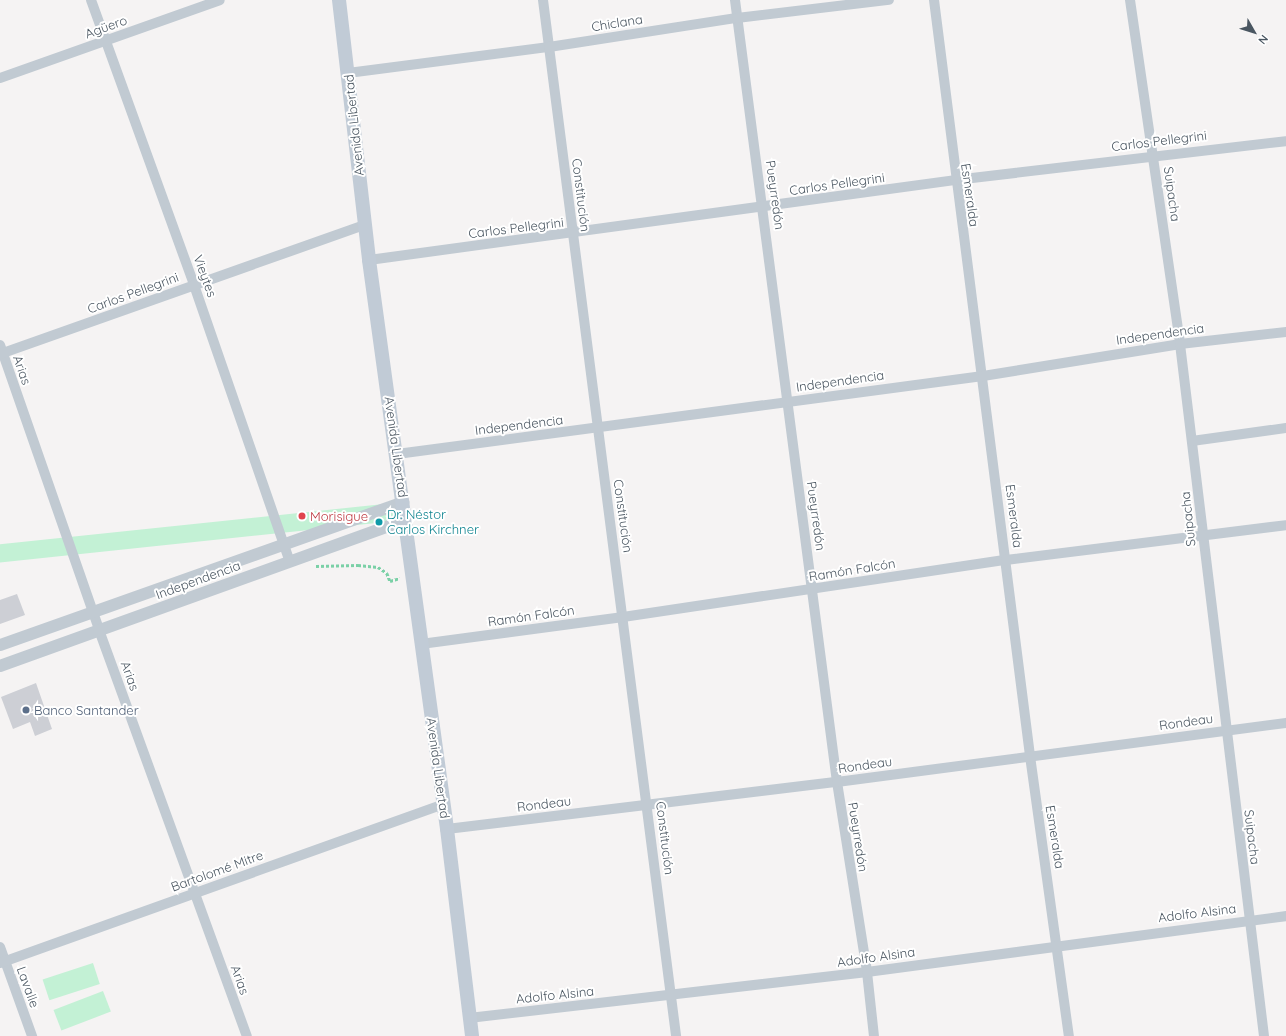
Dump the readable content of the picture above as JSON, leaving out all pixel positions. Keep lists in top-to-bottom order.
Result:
{
  "streets": {
    "main road": ["Avenida Libertad"],
    "street": [
      "Chiclana",
      "Agüero",
      "Carlos Pellegrini",
      "Suipacha",
      "Constitución",
      "Pueyrredón",
      "Esmeralda",
      "Vieytes",
      "Independencia",
      "Arias",
      "Ramón Falcón",
      "Rondeau",
      "Bartolomé Mitre",
      "Adolfo Alsina",
      "Lavalle"
    ]
  },
  "crossings": [
    ["Chiclana", "Avenida Libertad"],
    ["Chiclana", "Constitución"],
    ["Chiclana", "Pueyrredón"],
    ["Agüero", "Vieytes"],
    ["Avenida Libertad", "Carlos Pellegrini"],
    ["Avenida Libertad", "Independencia"],
    ["Avenida Libertad", "Ramón Falcón"],
    ["Avenida Libertad", "Rondeau"],
    ["Avenida Libertad", "Bartolomé Mitre"],
    ["Avenida Libertad", "Adolfo Alsina"],
    ["Carlos Pellegrini", "Suipacha"],
    ["Carlos Pellegrini", "Constitución"],
    ["Carlos Pellegrini", "Pueyrredón"],
    ["Carlos Pellegrini", "Esmeralda"],
    ["Carlos Pellegrini", "Vieytes"],
    ["Carlos Pellegrini", "Arias"],
    ["Suipacha", "Independencia"],
    ["Suipacha", "Ramón Falcón"],
    ["Suipacha", "Rondeau"],
    ["Suipacha", "Adolfo Alsina"],
    ["Constitución", "Independencia"],
    ["Constitución", "Ramón Falcón"],
    ["Constitución", "Rondeau"],
    ["Constitución", "Adolfo Alsina"],
    ["Pueyrredón", "Independencia"],
    ["Pueyrredón", "Ramón Falcón"],
    ["Pueyrredón", "Rondeau"],
    ["Pueyrredón", "Adolfo Alsina"],
    ["Esmeralda", "Independencia"],
    ["Esmeralda", "Ramón Falcón"],
    ["Esmeralda", "Rondeau"],
    ["Esmeralda", "Adolfo Alsina"],
    ["Vieytes", "Independencia"],
    ["Independencia", "Arias"],
    ["Arias", "Bartolomé Mitre"],
    ["Bartolomé Mitre", "Lavalle"]
  ],
  "places": ["Morisigue", "Dr. Néstor Carlos Kirchner", "Banco Santander"],
  "north": "bottom right"
}
